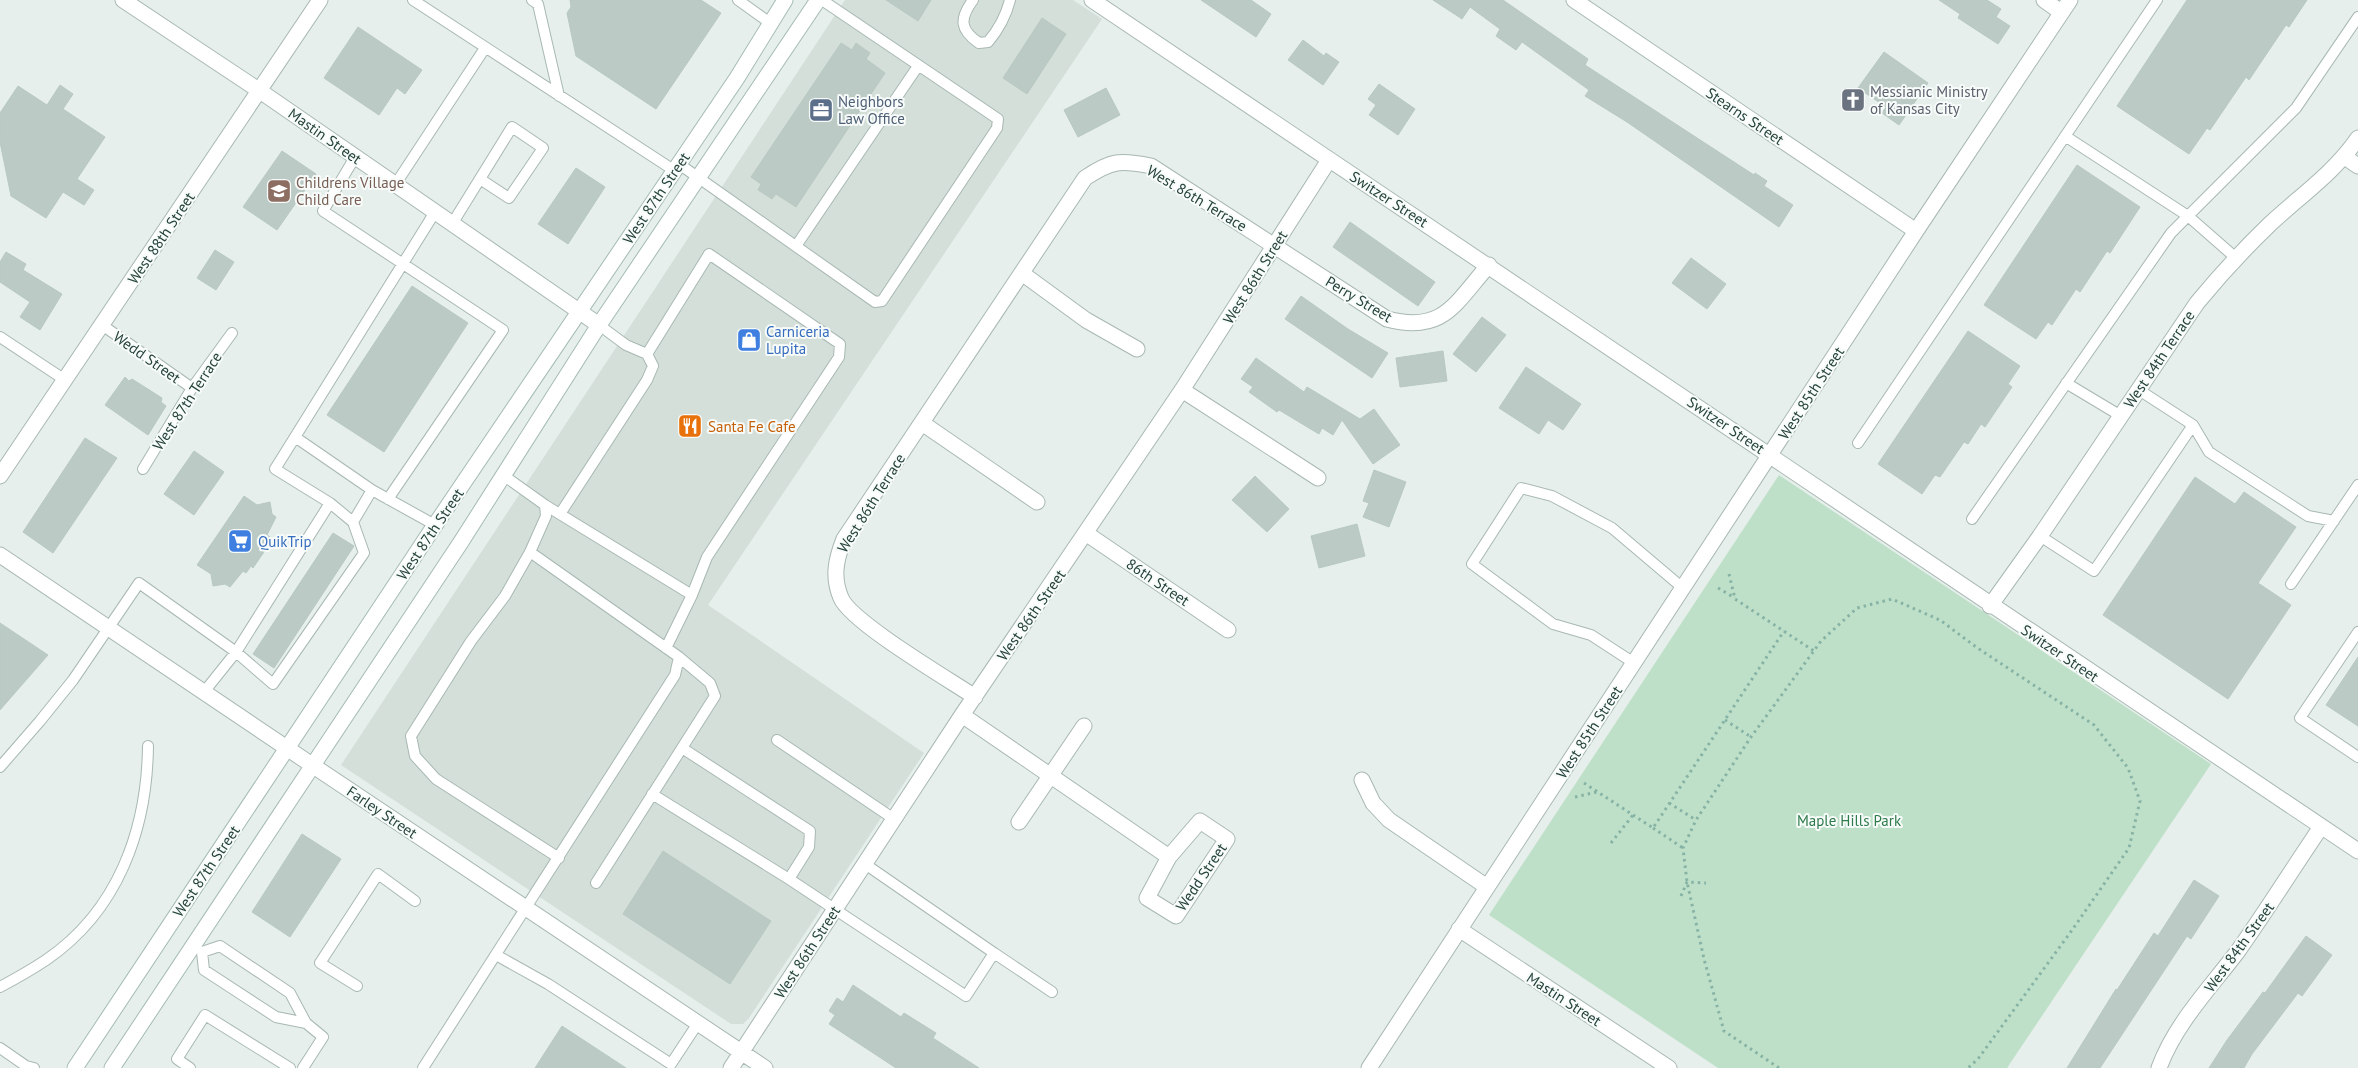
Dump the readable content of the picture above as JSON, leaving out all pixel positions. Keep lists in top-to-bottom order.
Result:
{
  "streets": {
    "street": [
      "Stearns Street",
      "Mastin Street",
      "West 87th Street",
      "West 86th Terrace",
      "Switzer Street",
      "West 88th Street",
      "West 86th Street",
      "Perry Street",
      "Wedd Street",
      "West 84th Terrace",
      "West 85th Street",
      "86th Street",
      "Farley Street",
      "West 84th Street"
    ],
    "lane": ["West 87th Terrace"]
  },
  "crossings": [
    ["Stearns Street", "West 85th Street"],
    ["Mastin Street", "West 87th Street"],
    ["Mastin Street", "West 88th Street"],
    ["Mastin Street", "West 85th Street"],
    ["West 87th Street", "Farley Street"],
    ["West 86th Terrace", "West 86th Street"],
    ["West 86th Terrace", "Perry Street"],
    ["Switzer Street", "West 86th Street"],
    ["Switzer Street", "Perry Street"],
    ["Switzer Street", "West 84th Terrace"],
    ["Switzer Street", "West 85th Street"],
    ["Switzer Street", "West 84th Street"],
    ["West 88th Street", "Wedd Street"],
    ["West 86th Street", "Perry Street"],
    ["West 86th Street", "86th Street"],
    ["West 86th Street", "Farley Street"],
    ["Wedd Street", "West 87th Terrace"]
  ],
  "parks": ["Maple Hills Park"],
  "places": {
    "church": ["Messianic Ministry of Kansas City"],
    "office": ["Neighbors Law Office"],
    "school or university": ["Childrens Village Child Care"],
    "shop": ["Carniceria Lupita"],
    "restaurant": ["Santa Fe Cafe"],
    "supermarket": ["QuikTrip"]
  }
}
